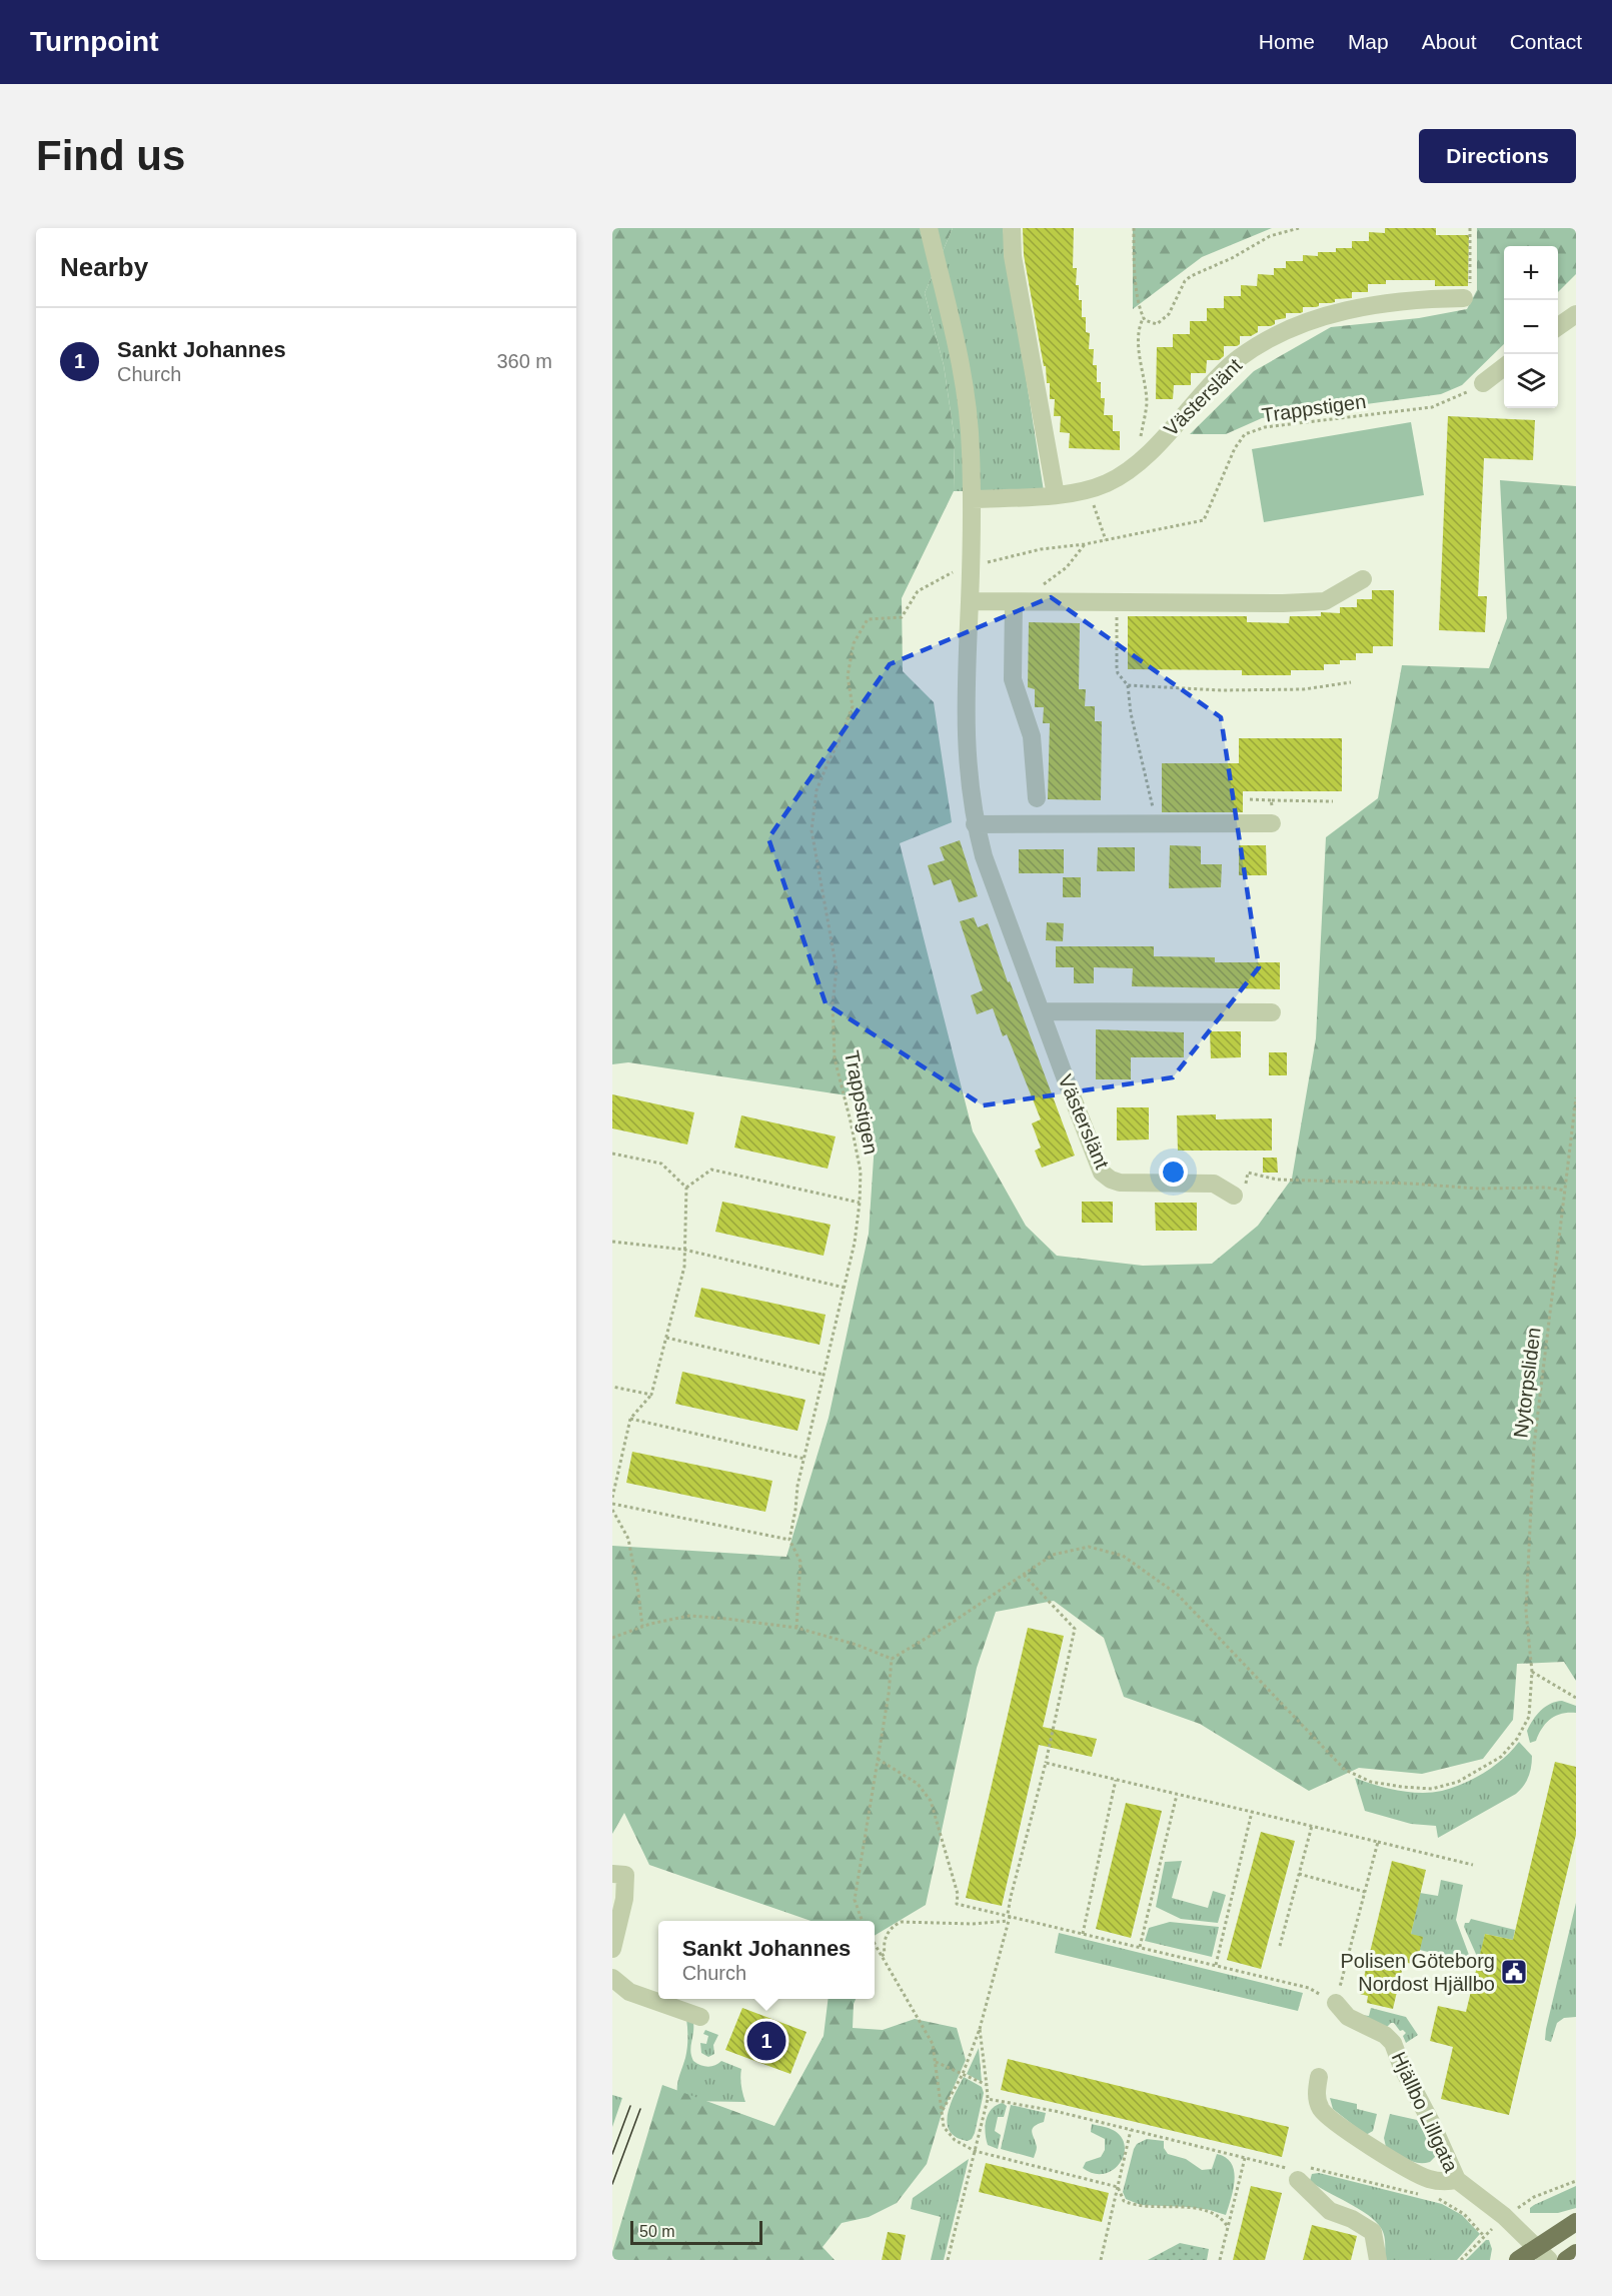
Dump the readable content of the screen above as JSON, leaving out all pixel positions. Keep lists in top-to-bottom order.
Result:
{
  "streets": {
    "street": ["Västerslänt", "Hjällbo Lillgata"],
    "path": ["Trappstigen", "Nytorpsliden"]
  },
  "places": {
    "public building": ["Polisen Göteborg Nordost Hjällbo"]
  },
  "scale_bar": "50 m",
  "page": {
    "header": "Turnpoint",
    "nav": [
      "Home",
      "Map",
      "About",
      "Contact"
    ],
    "buttons": "Directions",
    "title": "Find us",
    "heading": "Nearby",
    "map_buttons": ["+", "−"],
    "list": [
      {
        "mark": "1",
        "name": "Sankt Johannes",
        "note": "Church",
        "value": "360 m"
      }
    ],
    "popup": ["Sankt Johannes", "Church"],
    "pins": "1",
    "scale": "50 m"
  }
}
